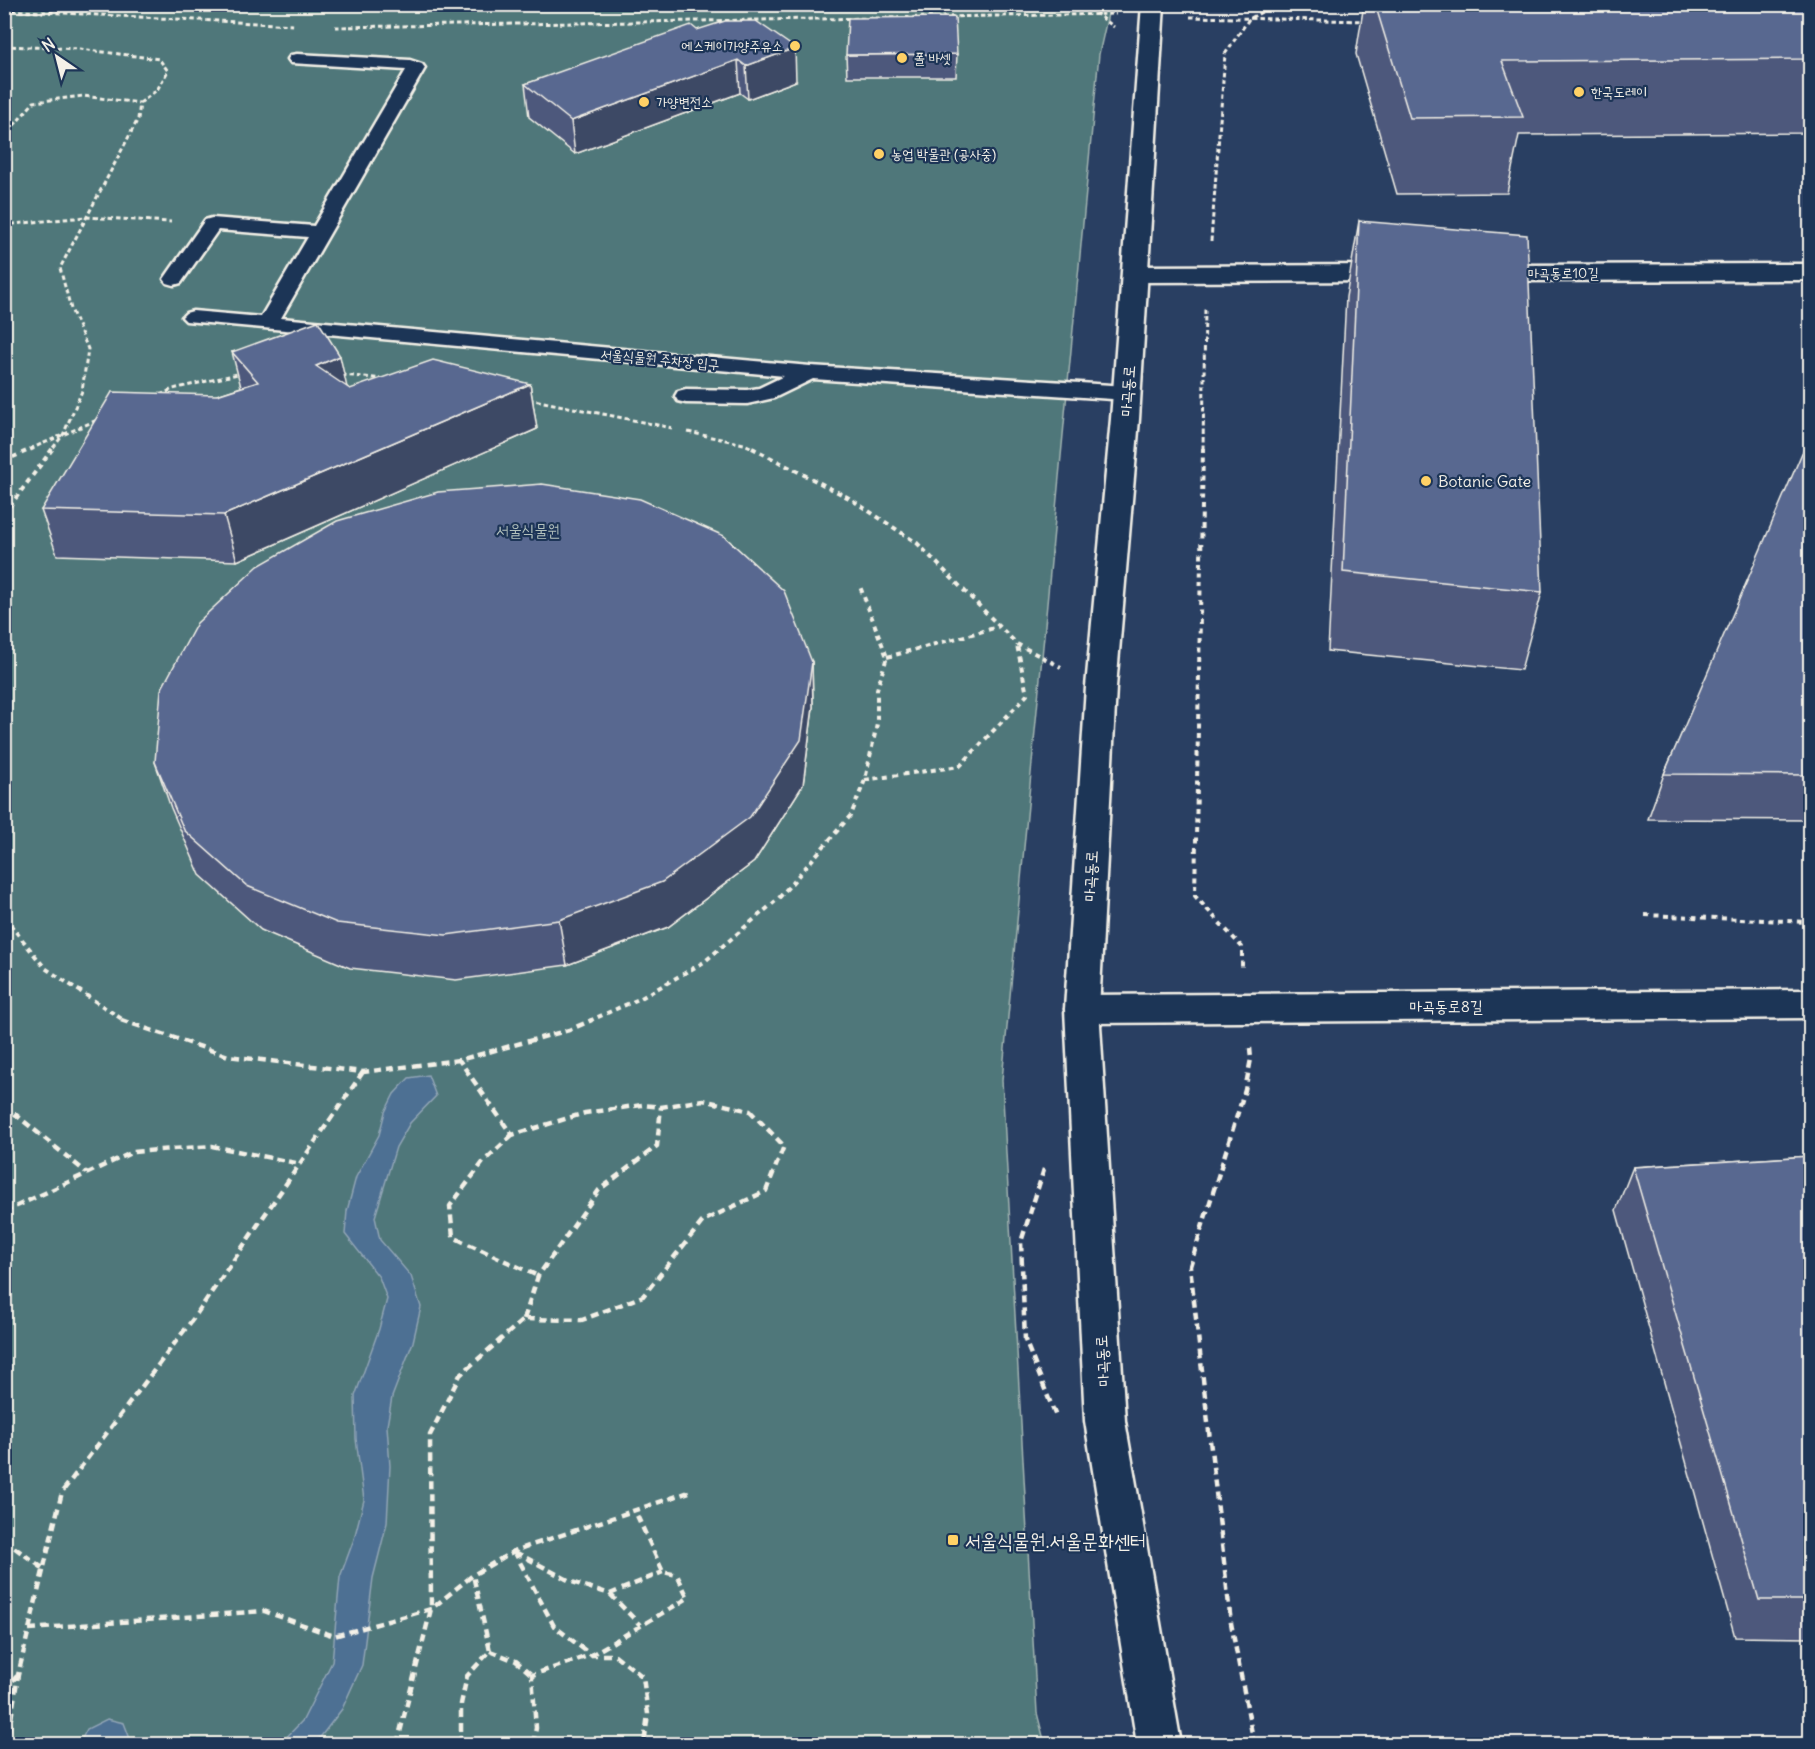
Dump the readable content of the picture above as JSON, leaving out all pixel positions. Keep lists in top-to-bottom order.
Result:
{
  "streets": {
    "main road": ["마곡동로10길", "마곡동로", "마곡동로8길"],
    "lane": ["서울식물원 주차장 입구"]
  },
  "crossings": [
    ["서울식물원 주차장 입구", "마곡동로"],
    ["마곡동로", "마곡동로8길"]
  ],
  "parks": ["서울식물원"],
  "places": {
    "other": [
      "에스케이가양주유소",
      "폴 바셋",
      "한국도레이",
      "가양변전소",
      "농업 박물관 (공사중)",
      "Botanic Gate"
    ],
    "transit": ["서울식물원.서울문화센터"]
  },
  "north": "top left"
}
